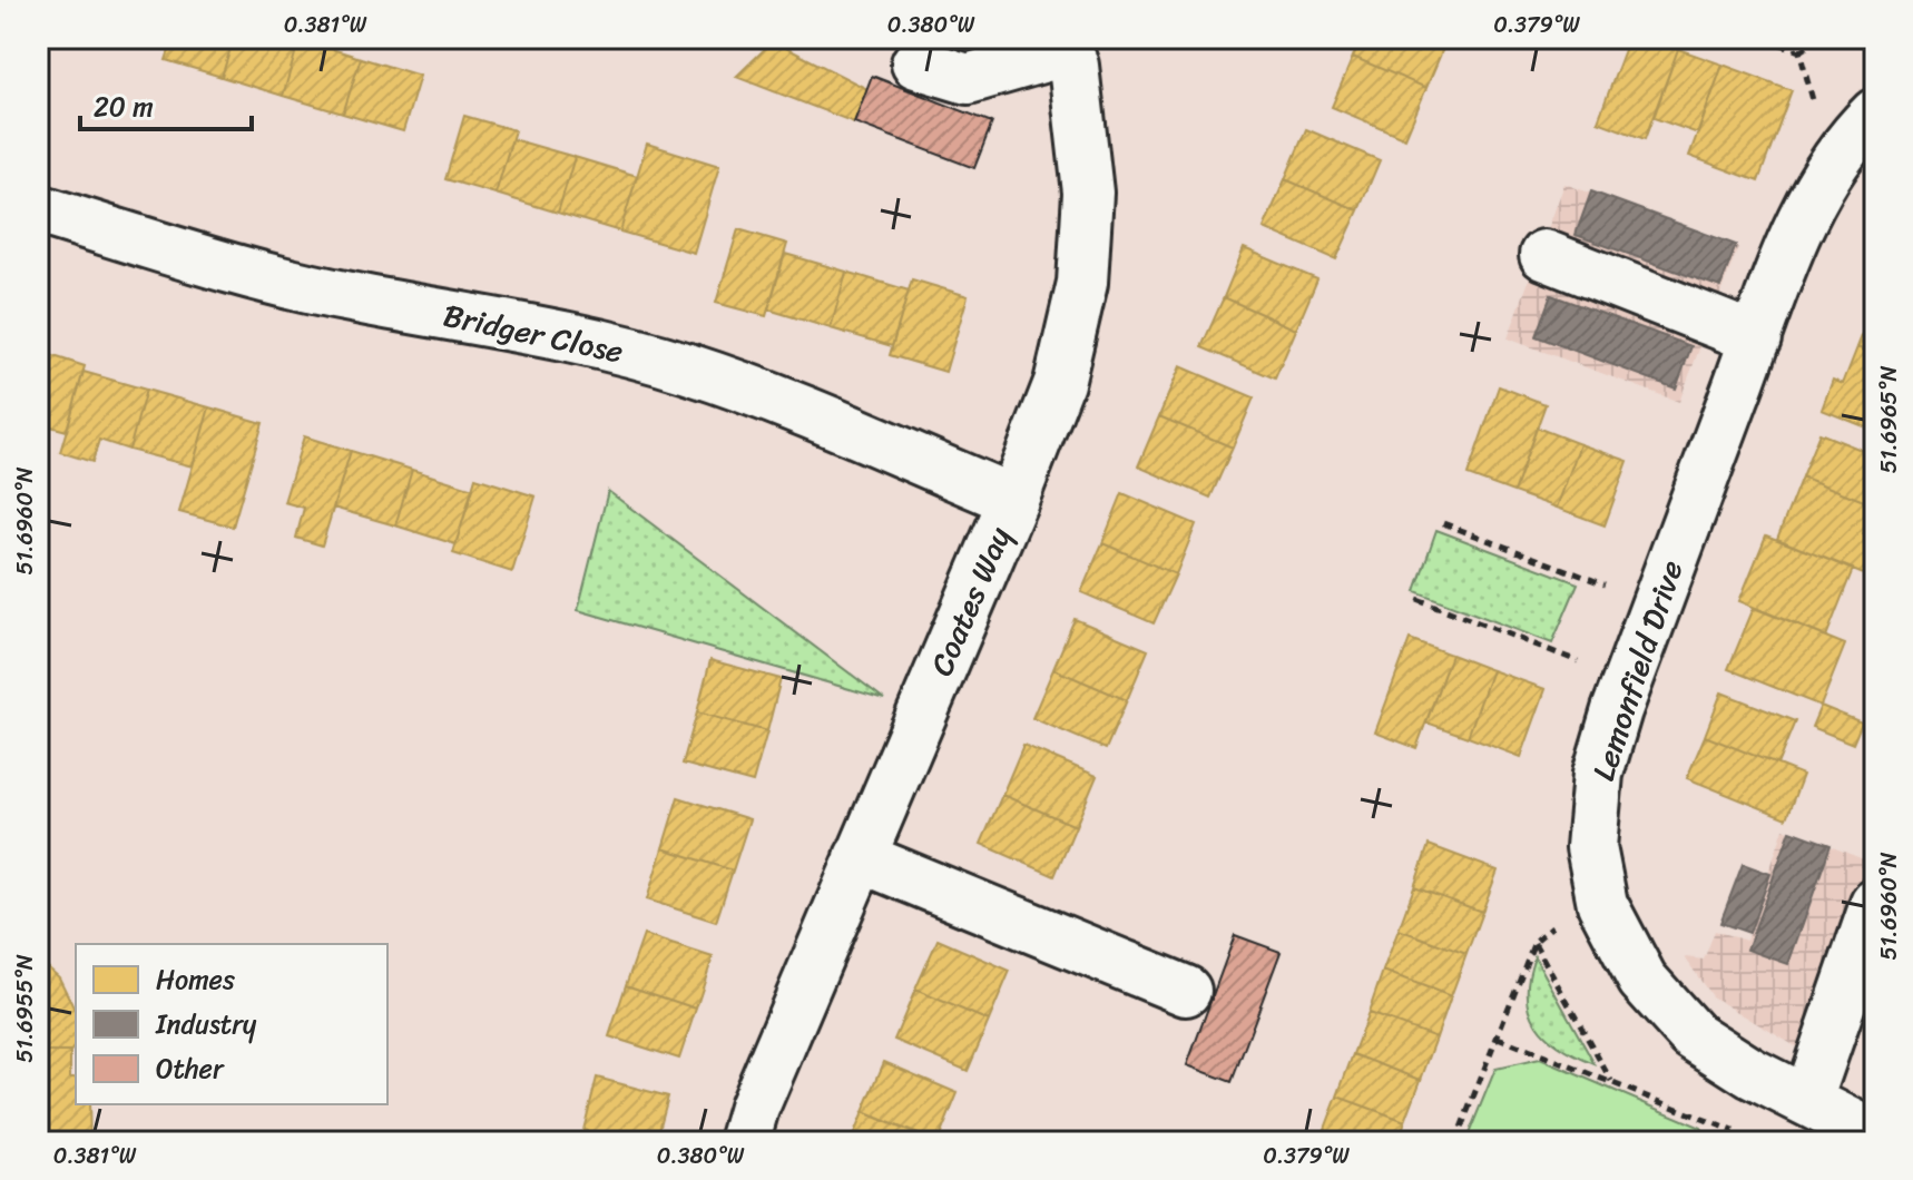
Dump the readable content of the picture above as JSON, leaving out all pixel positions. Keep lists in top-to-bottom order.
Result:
{
  "streets": {
    "street": ["Bridger Close", "Coates Way", "Lemonfield Drive"]
  },
  "crossings": [
    ["Bridger Close", "Coates Way"]
  ],
  "legend": ["Homes", "Industry", "Other"],
  "scale_bar": "20 m",
  "coordinates": [
    "0.381°W",
    "0.380°W",
    "0.379°W",
    "51.6965°N",
    "51.6960°N",
    "51.6955°N"
  ]
}
